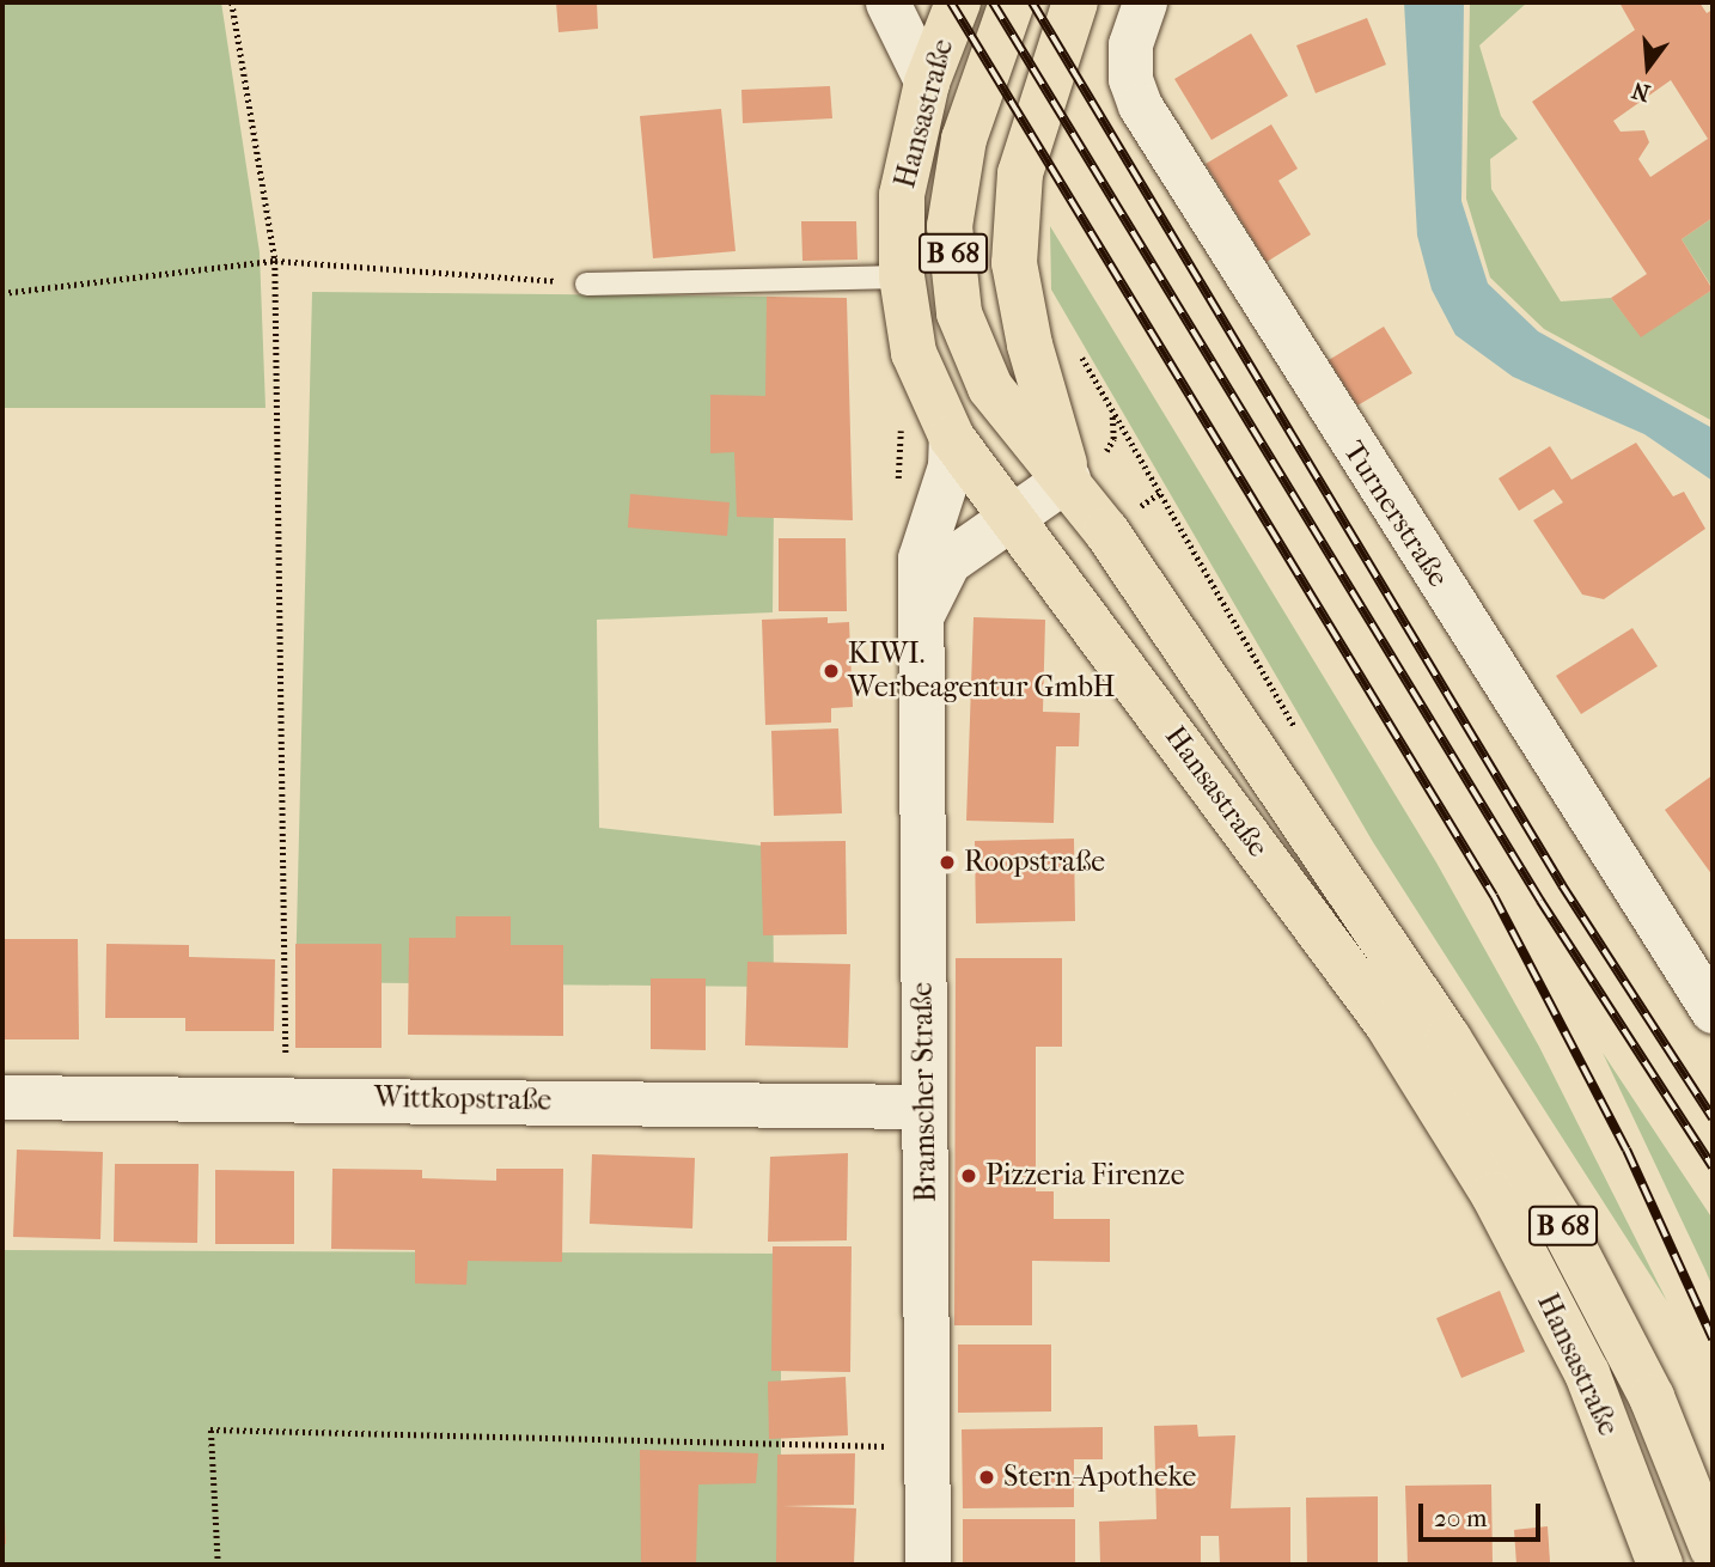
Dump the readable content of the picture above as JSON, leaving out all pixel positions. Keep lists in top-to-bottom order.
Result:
{
  "streets": {
    "main road": ["Hansastraße", "B 68"],
    "street": ["Turnerstraße", "Bramscher Straße", "Wittkopstraße"]
  },
  "crossings": [
    ["Hansastraße", "Bramscher Straße"],
    ["Bramscher Straße", "Wittkopstraße"]
  ],
  "places": [
    "KIWI. Werbeagentur GmbH",
    "Roopstraße",
    "Pizzeria Firenze",
    "Stern-Apotheke"
  ],
  "scale_bar": "20 m",
  "north": "bottom"
}
